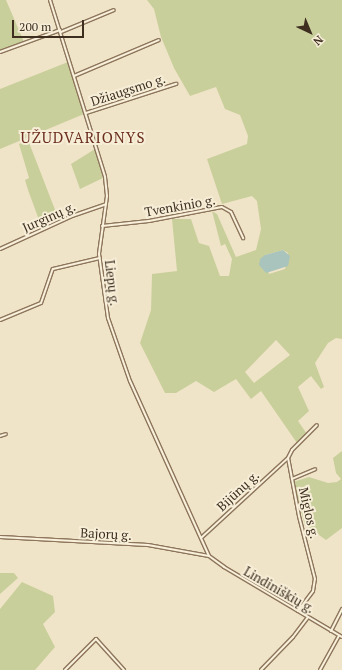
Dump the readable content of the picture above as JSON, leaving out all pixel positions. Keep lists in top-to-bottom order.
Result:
{
  "streets": {
    "street": [
      "Džiaugsmo g.",
      "Tvenkinio g.",
      "Jurginų g.",
      "Liepų g.",
      "Bijūnų g.",
      "Miglos g.",
      "Bajorų g.",
      "Lindiniškių g."
    ]
  },
  "crossings": [
    ["Džiaugsmo g.", "Liepų g."],
    ["Tvenkinio g.", "Liepų g."],
    ["Jurginų g.", "Liepų g."],
    ["Liepų g.", "Bijūnų g."],
    ["Liepų g.", "Bajorų g."],
    ["Liepų g.", "Lindiniškių g."],
    ["Bijūnų g.", "Miglos g."],
    ["Miglos g.", "Lindiniškių g."],
    ["Bajorų g.", "Lindiniškių g."]
  ],
  "districts": ["UŽUDVARIONYS"],
  "scale_bar": "200 m",
  "north": "bottom right"
}
